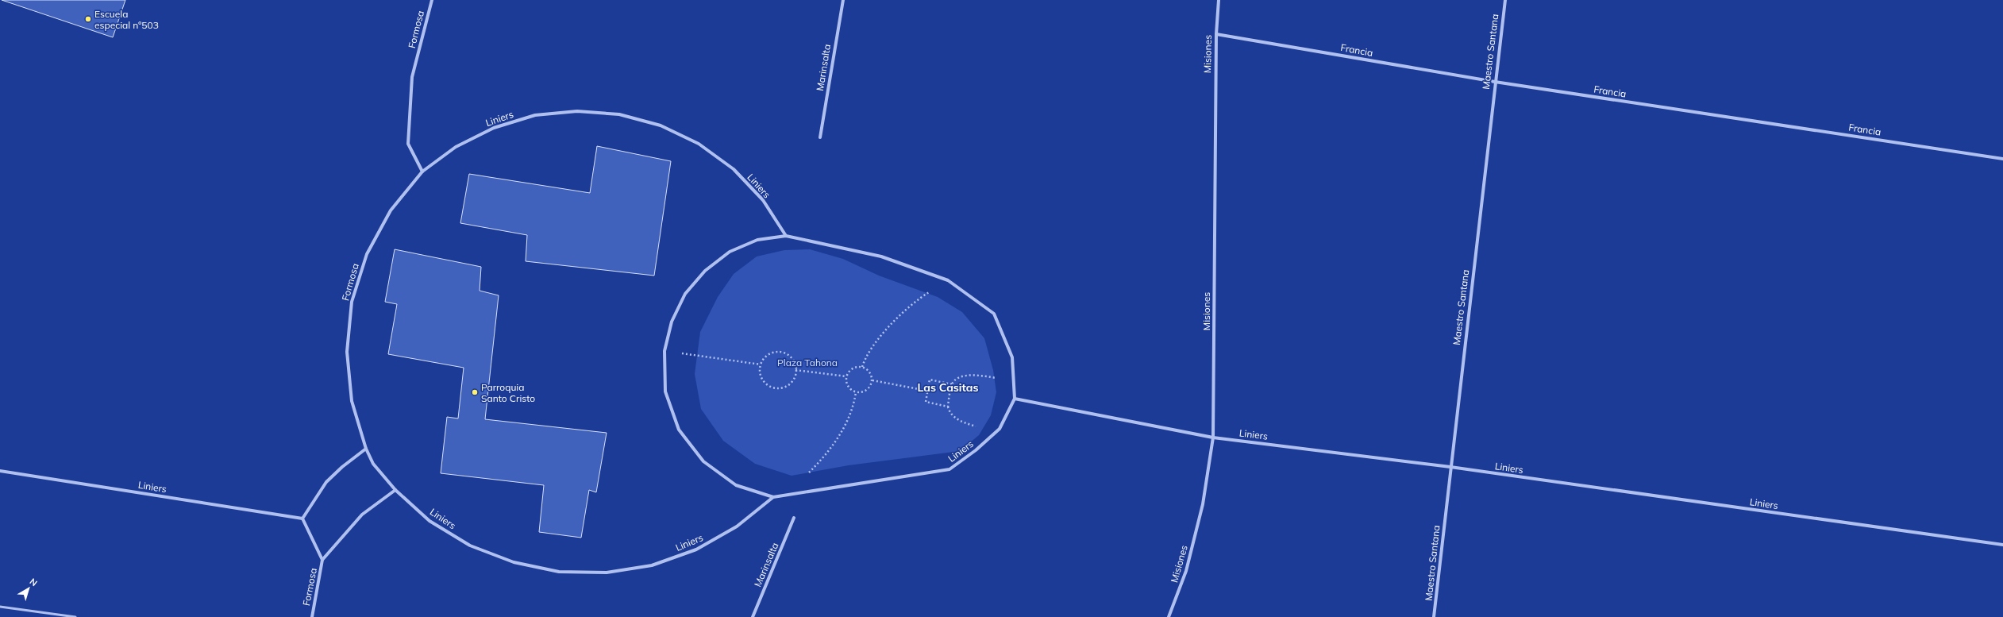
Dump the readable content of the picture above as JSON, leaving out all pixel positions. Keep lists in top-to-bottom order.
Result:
{
  "streets": {
    "street": [
      "Formosa",
      "Francia",
      "Maestro Santana",
      "Misiones",
      "Marinsalta",
      "Liniers"
    ]
  },
  "crossings": [
    ["Formosa", "Liniers"],
    ["Francia", "Maestro Santana"],
    ["Francia", "Misiones"],
    ["Maestro Santana", "Liniers"],
    ["Misiones", "Liniers"]
  ],
  "districts": ["Las Casitas"],
  "parks": ["Plaza Tahona"],
  "places": ["Escuela especial n°503", "Parroquia Santo Cristo"],
  "north": "top right"
}
